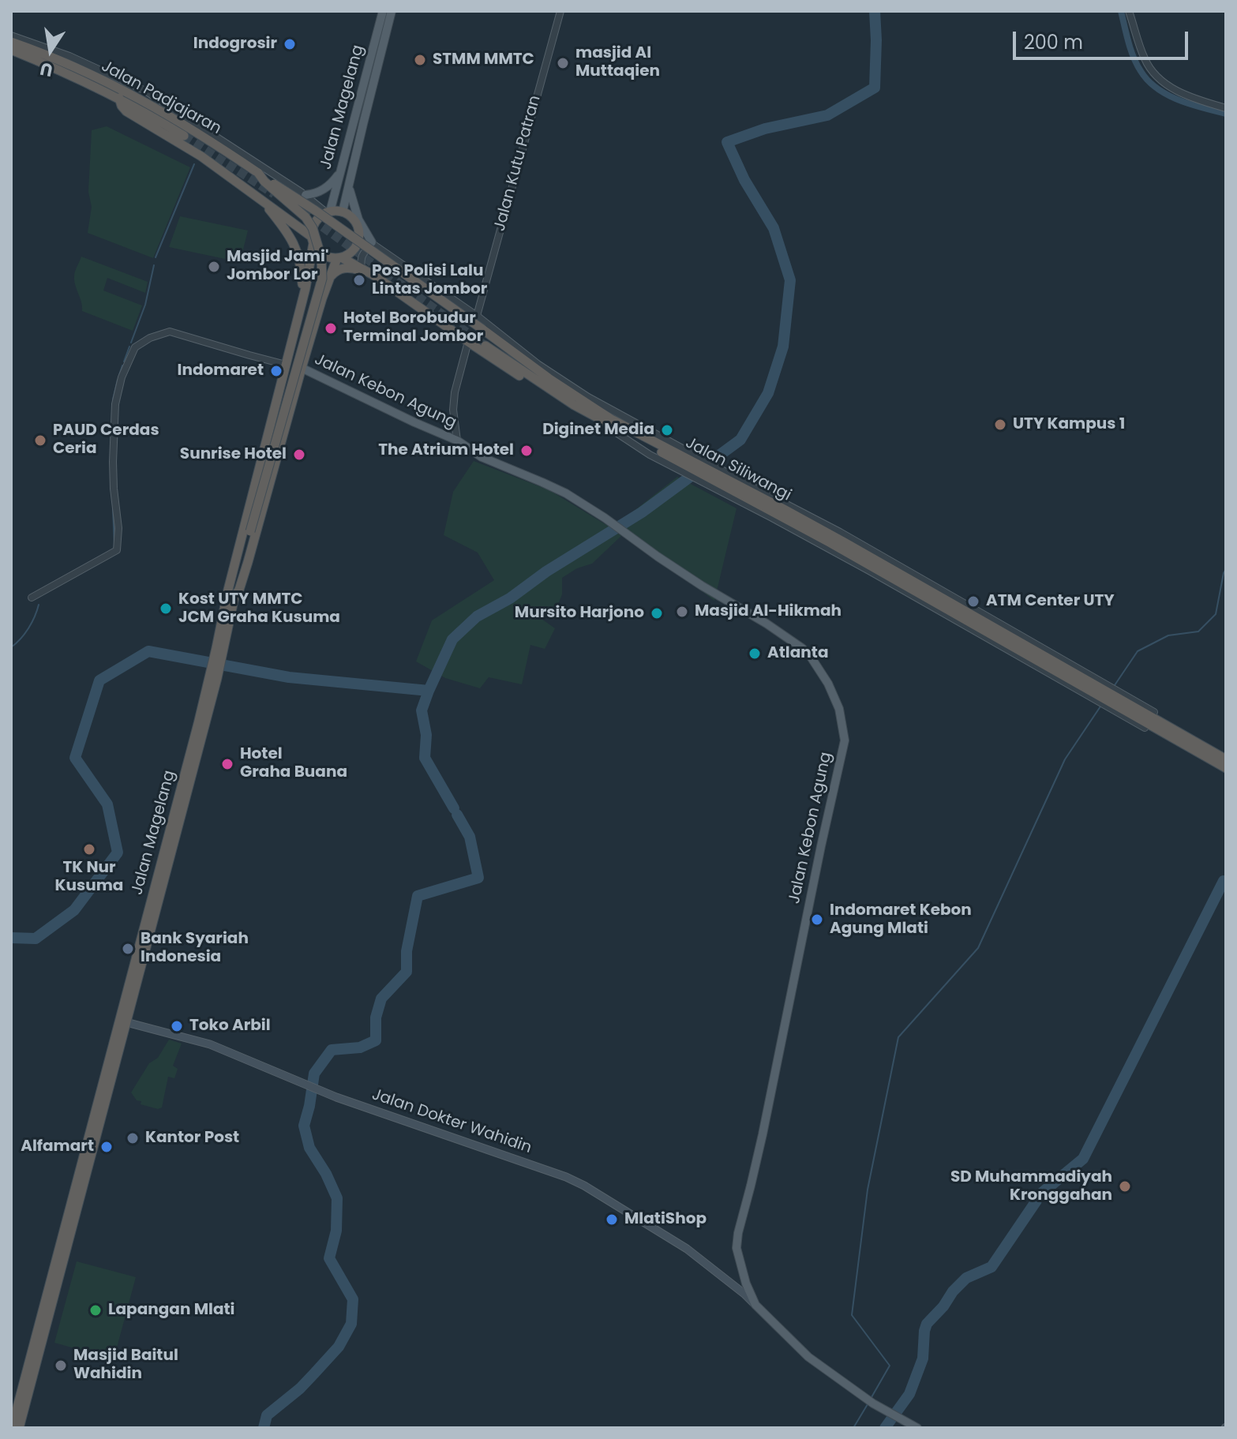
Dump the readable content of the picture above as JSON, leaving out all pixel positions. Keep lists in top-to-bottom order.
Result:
{
  "streets": {
    "highway": ["Jalan Padjajaran", "Jalan Magelang", "Jalan Siliwangi"],
    "main road": ["Jalan Kebon Agung", "Jalan Dokter Wahidin"],
    "street": ["Jalan Kutu Patran"]
  },
  "crossings": [
    ["Jalan Padjajaran", "Jalan Siliwangi"],
    ["Jalan Magelang", "Jalan Kebon Agung"],
    ["Jalan Magelang", "Jalan Dokter Wahidin"],
    ["Jalan Kebon Agung", "Jalan Dokter Wahidin"]
  ],
  "places": [
    "Indogrosir",
    "STMM MMTC",
    "masjid Al Muttaqien",
    "Masjid Jami' Jombor Lor",
    "Pos Polisi Lalu Lintas Jombor",
    "Hotel Borobudur Terminal Jombor",
    "Indomaret",
    "UTY Kampus 1",
    "Diginet Media",
    "PAUD Cerdas Ceria",
    "The Atrium Hotel",
    "Sunrise Hotel",
    "ATM Center UTY",
    "Kost UTY MMTC JCM Graha Kusuma",
    "Masjid Al-Hikmah",
    "Mursito Harjono",
    "Atlanta",
    "Hotel Graha Buana",
    "TK Nur Kusuma",
    "Indomaret Kebon Agung Mlati",
    "Bank Syariah Indonesia",
    "Toko Arbil",
    "Kantor Post",
    "Alfamart",
    "SD Muhammadiyah Kronggahan",
    "MlatiShop",
    "Lapangan Mlati",
    "Masjid Baitul Wahidin"
  ],
  "scale_bar": "200 m",
  "north": "bottom"
}
